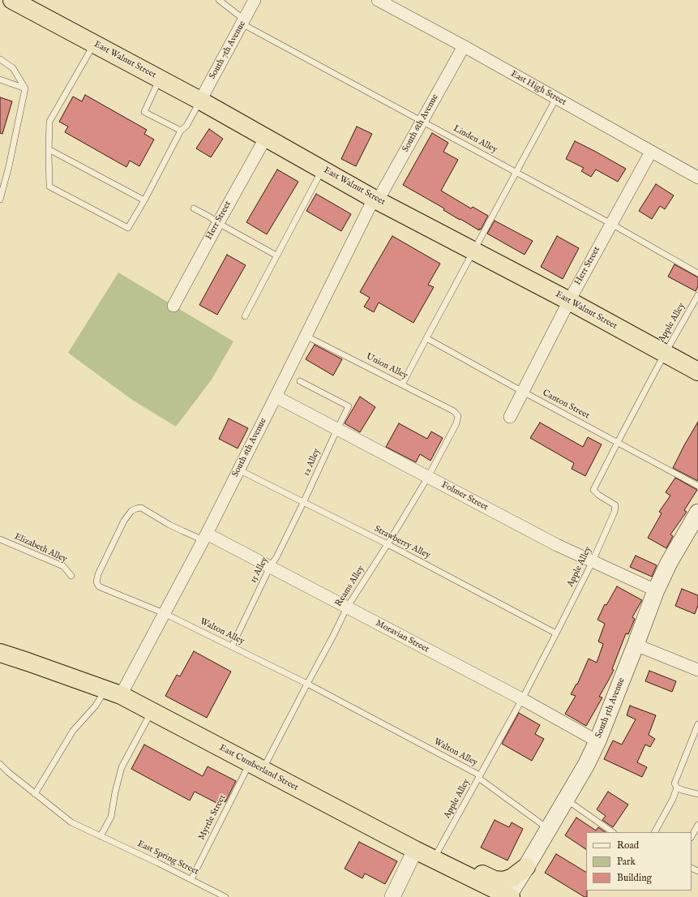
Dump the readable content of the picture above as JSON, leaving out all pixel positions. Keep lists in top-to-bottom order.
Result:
{
  "streets": {
    "highway": ["East Walnut Street", "East Cumberland Street"],
    "main road": ["South 5th Avenue"],
    "street": [
      "South 7th Avenue",
      "East High Street",
      "South 6th Avenue",
      "Herr Street",
      "Folmer Street",
      "Moravian Street"
    ],
    "lane": [
      "Linden Alley",
      "Apple Alley",
      "Union Alley",
      "Canton Street",
      "12 Alley",
      "Strawberry Alley",
      "Elizabeth Alley",
      "15 Alley",
      "Reams Alley",
      "Walton Alley",
      "Myrtle Street",
      "East Spring Street"
    ]
  },
  "crossings": [
    ["South 7th Avenue", "East Walnut Street"],
    ["South 7th Avenue", "Linden Alley"],
    ["East Walnut Street", "South 6th Avenue"],
    ["East Walnut Street", "Herr Street"],
    ["East Walnut Street", "Apple Alley"],
    ["East High Street", "South 6th Avenue"],
    ["East High Street", "Herr Street"],
    ["South 6th Avenue", "Linden Alley"],
    ["South 6th Avenue", "Union Alley"],
    ["South 6th Avenue", "Folmer Street"],
    ["South 6th Avenue", "Strawberry Alley"],
    ["South 6th Avenue", "Walton Alley"],
    ["South 6th Avenue", "Moravian Street"],
    ["South 6th Avenue", "East Cumberland Street"],
    ["Linden Alley", "Herr Street"],
    ["Herr Street", "Canton Street"],
    ["Apple Alley", "Canton Street"],
    ["Apple Alley", "Folmer Street"],
    ["Apple Alley", "Strawberry Alley"],
    ["Apple Alley", "Walton Alley"],
    ["Apple Alley", "Moravian Street"],
    ["Union Alley", "Reams Alley"],
    ["12 Alley", "Folmer Street"],
    ["12 Alley", "Strawberry Alley"],
    ["12 Alley", "15 Alley"],
    ["Folmer Street", "Reams Alley"],
    ["Folmer Street", "South 5th Avenue"],
    ["Strawberry Alley", "15 Alley"],
    ["Strawberry Alley", "Reams Alley"],
    ["15 Alley", "Walton Alley"],
    ["15 Alley", "Moravian Street"],
    ["Reams Alley", "Walton Alley"],
    ["Reams Alley", "Moravian Street"],
    ["Reams Alley", "East Cumberland Street"],
    ["Reams Alley", "Myrtle Street"],
    ["Walton Alley", "Moravian Street"],
    ["Walton Alley", "South 5th Avenue"],
    ["Moravian Street", "South 5th Avenue"],
    ["South 5th Avenue", "East Cumberland Street"],
    ["East Cumberland Street", "Myrtle Street"],
    ["Myrtle Street", "East Spring Street"]
  ],
  "legend": ["Road", "Park", "Building"]
}
